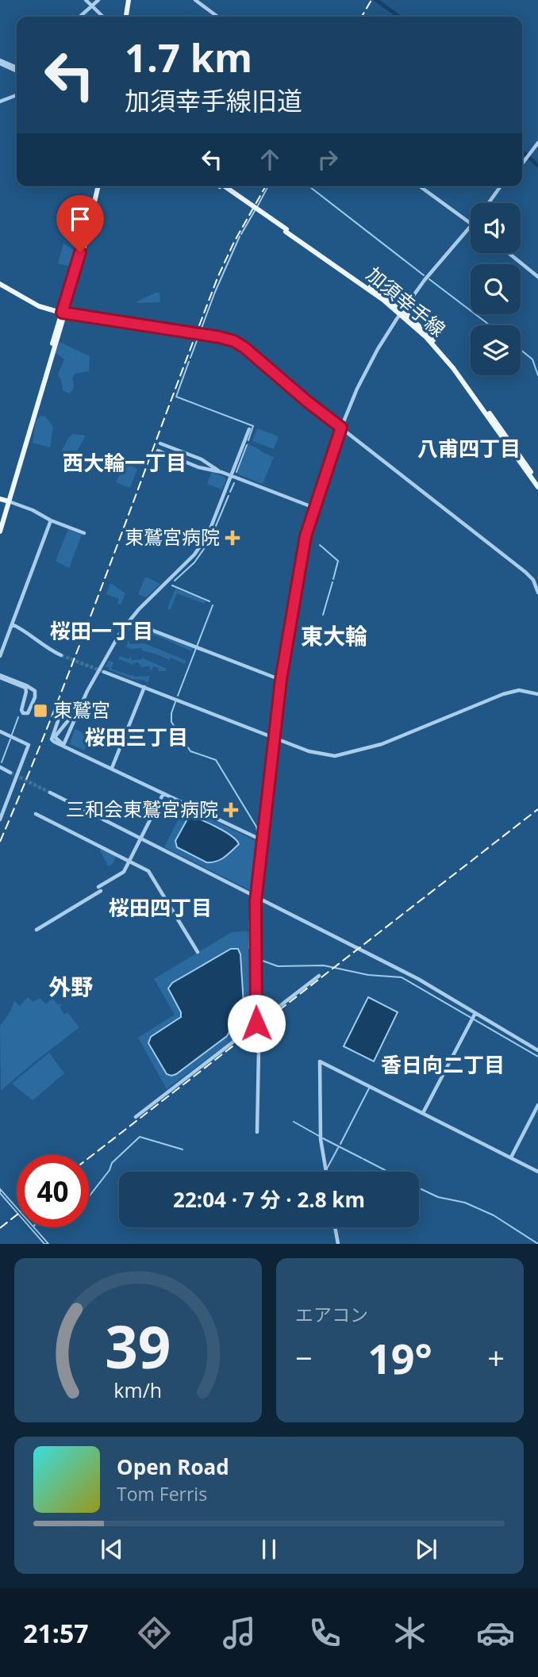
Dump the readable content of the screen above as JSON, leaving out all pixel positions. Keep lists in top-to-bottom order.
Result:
{
  "streets": {
    "main road": ["加須幸手線"]
  },
  "districts": [
    "八甫四丁目",
    "西大輪一丁目",
    "桜田一丁目",
    "東大輪",
    "桜田三丁目",
    "桜田四丁目",
    "外野",
    "香日向二丁目"
  ],
  "places": {
    "health": ["東鷲宮病院", "三和会東鷲宮病院"],
    "transit": ["東鷲宮"]
  },
  "page": {
    "turn": ["1.7 km", "加須幸手線旧道"],
    "limit": "40",
    "trip": "22:04 · 7 分 · 2.8 km",
    "tile": "エアコン",
    "heat": ["−", "19°", "+"],
    "song": ["Open Road", "Tom Ferris"],
    "tabs": "21:57",
    "gauge": ["39", "km/h"]
  }
}
